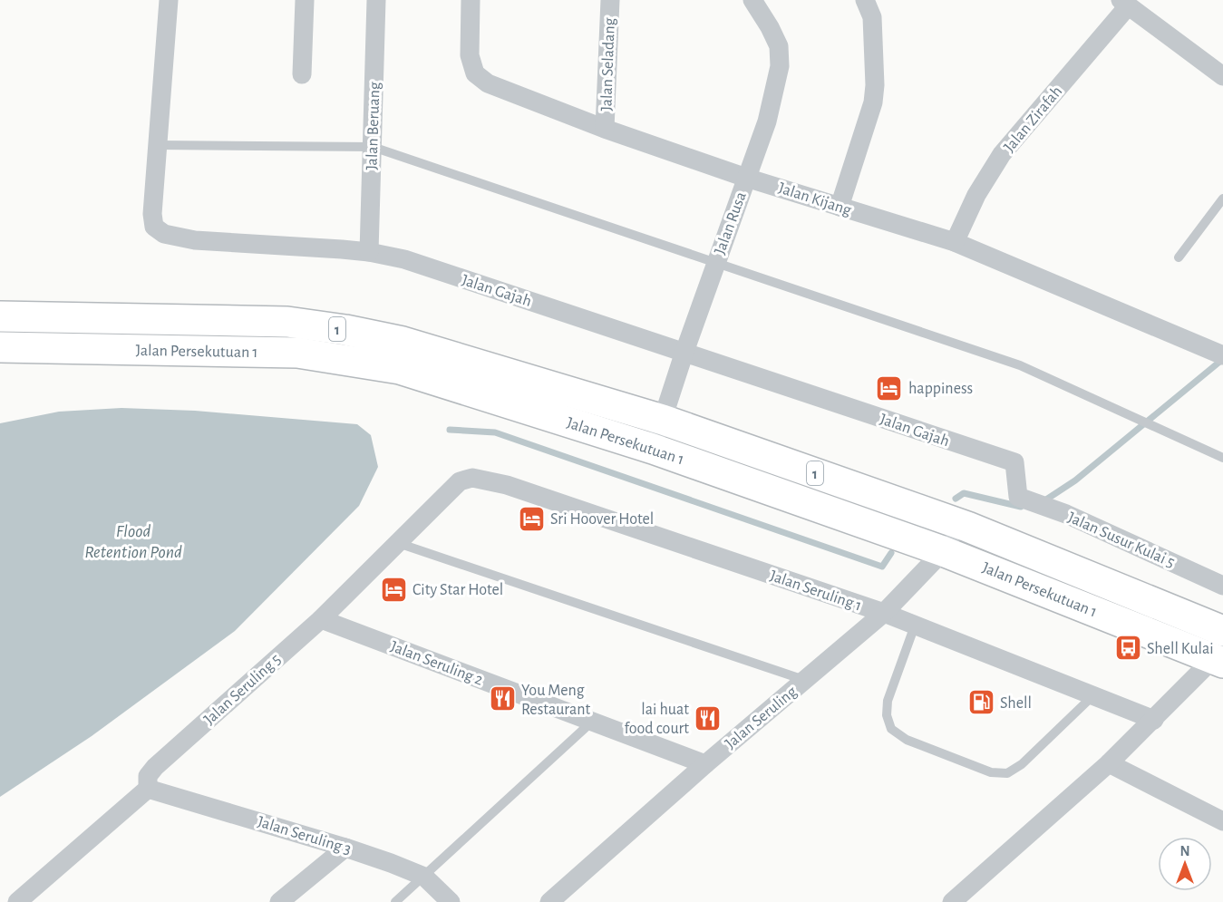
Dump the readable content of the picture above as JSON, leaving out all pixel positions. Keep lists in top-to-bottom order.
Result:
{
  "streets": {
    "highway": ["1", "Jalan Persekutuan 1"],
    "street": [
      "Jalan Seladang",
      "Jalan Zirafah",
      "Jalan Beruang",
      "Jalan Kijang",
      "Jalan Rusa",
      "Jalan Gajah",
      "Jalan Susur Kulai 5",
      "Jalan Seruling 1",
      "Jalan Seruling 2",
      "Jalan Seruling 5",
      "Jalan Seruling",
      "Jalan Seruling 3"
    ]
  },
  "crossings": [
    ["Jalan Seladang", "Jalan Kijang"],
    ["Jalan Zirafah", "Jalan Kijang"],
    ["Jalan Beruang", "Jalan Gajah"],
    ["Jalan Kijang", "Jalan Rusa"],
    ["Jalan Rusa", "Jalan Gajah"],
    ["Jalan Rusa", "Jalan Persekutuan 1"],
    ["Jalan Gajah", "Jalan Susur Kulai 5"],
    ["Jalan Persekutuan 1", "Jalan Seruling"],
    ["Jalan Seruling 1", "Jalan Seruling 5"],
    ["Jalan Seruling 1", "Jalan Seruling"],
    ["Jalan Seruling 2", "Jalan Seruling 5"],
    ["Jalan Seruling 2", "Jalan Seruling"],
    ["Jalan Seruling 5", "Jalan Seruling 3"]
  ],
  "water": ["Flood Retention Pond"],
  "places": {
    "hotel": ["happiness", "Sri Hoover Hotel", "City Star Hotel"],
    "bus stop": ["Shell Kulai"],
    "restaurant": ["You Meng Restaurant", "lai huat food court"],
    "fuel station": ["Shell"]
  },
  "north": "top"
}
